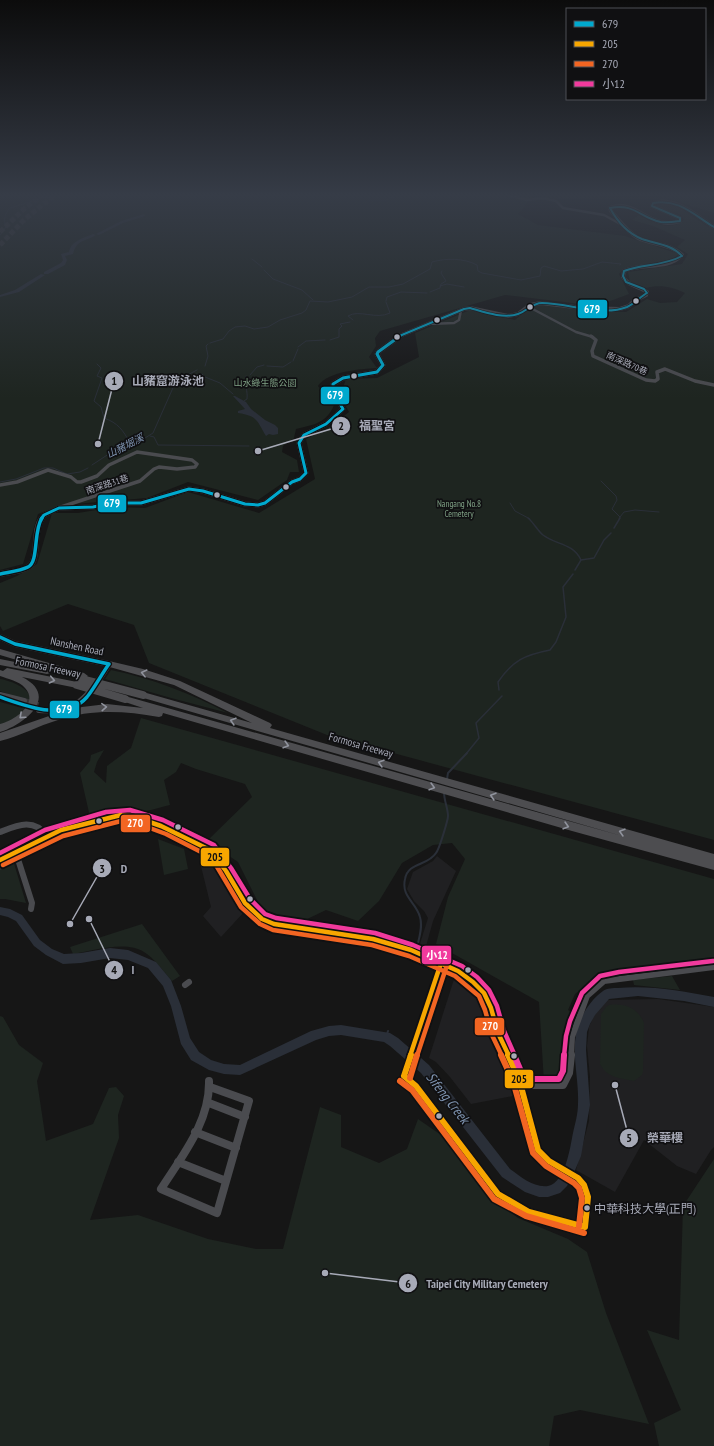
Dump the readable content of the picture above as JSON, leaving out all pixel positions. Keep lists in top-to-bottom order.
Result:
{
  "streets": {
    "highway": ["Formosa Freeway"],
    "main road": ["Nanshen Road"],
    "street": ["南深路70巷", "南深路31巷"]
  },
  "water": ["山豬堀溪", "Sifeng Creek"],
  "parks": ["山水綠生態公園", "Nangang No.8 Cemetery"],
  "places": [
    "山豬窟游泳池",
    "福聖宮",
    "I",
    "D",
    "榮華樓",
    "中華科技大學(正門)",
    "Taipei City Military Cemetery"
  ],
  "lines": [
    "transit line 679",
    "transit line 小12",
    "transit line 205",
    "transit line 270"
  ],
  "legend": [
    "679",
    "205",
    "270",
    "小12"
  ]
}
